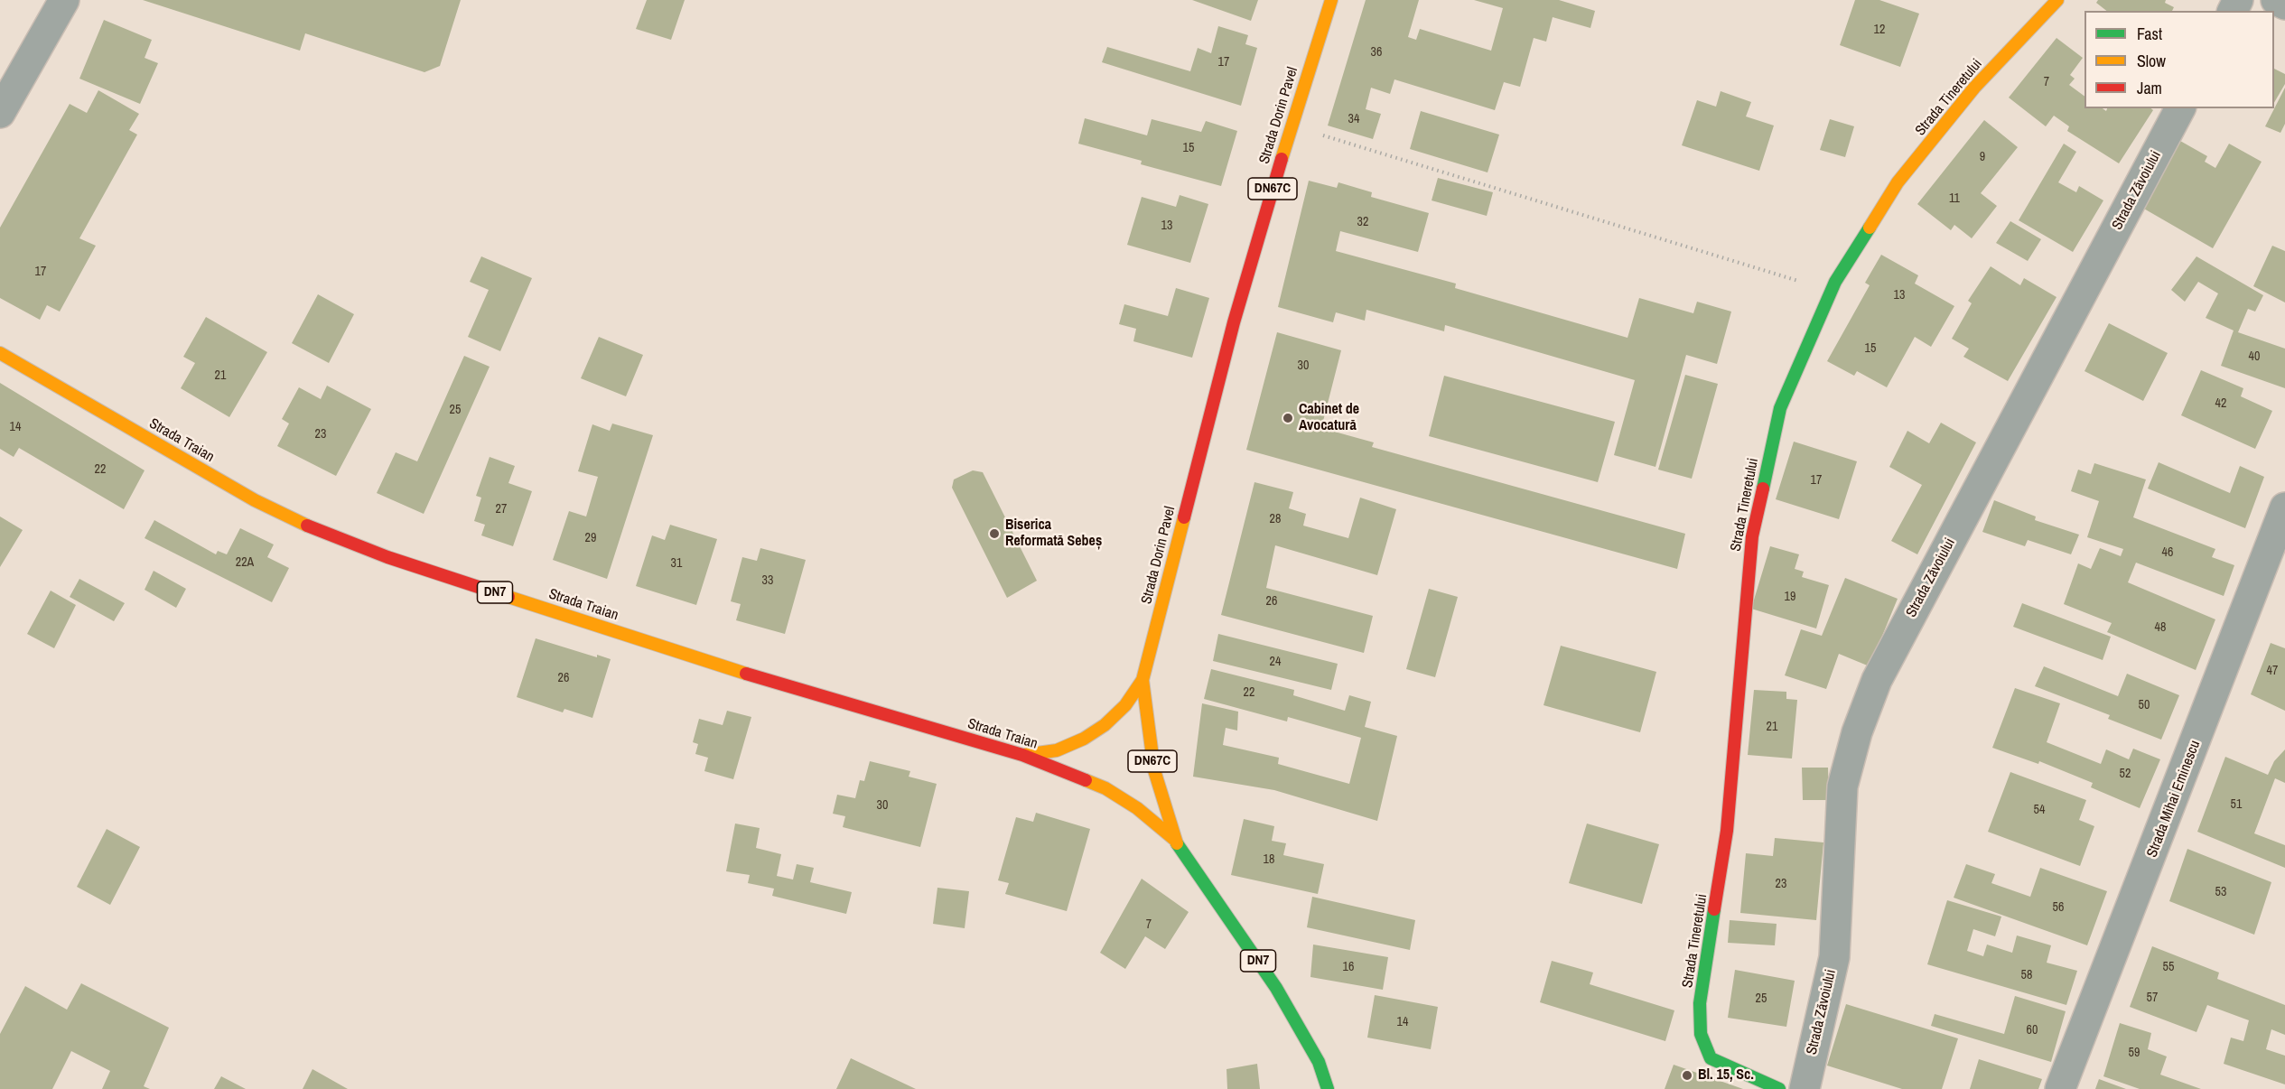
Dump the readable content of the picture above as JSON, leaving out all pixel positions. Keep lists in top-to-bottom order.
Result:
{
  "streets": {
    "main road": [
      "Strada Tineretului",
      "Strada Dorin Pavel",
      "DN67C",
      "Strada Traian",
      "DN7"
    ],
    "street": ["Strada Zăvoiului", "Strada Mihai Eminescu"]
  },
  "crossings": [
    ["Strada Dorin Pavel", "DN67C"],
    ["Strada Dorin Pavel", "Strada Traian"],
    ["DN67C", "Strada Traian"]
  ],
  "places": ["Cabinet de Avocatură", "Biserica Reformată Sebeș", "Bl. 15, Sc."],
  "house_numbers": [
    "12",
    "36",
    "17",
    "7",
    "34",
    "15",
    "9",
    "11",
    "32",
    "13",
    "17",
    "13",
    "15",
    "40",
    "30",
    "21",
    "42",
    "25",
    "14",
    "23",
    "22",
    "17",
    "27",
    "28",
    "29",
    "46",
    "22A",
    "31",
    "33",
    "19",
    "26",
    "48",
    "24",
    "47",
    "26",
    "22",
    "50",
    "21",
    "52",
    "51",
    "30",
    "54",
    "18",
    "23",
    "53",
    "56",
    "7",
    "16",
    "55",
    "58",
    "57",
    "25",
    "14",
    "60",
    "59"
  ],
  "legend": ["Fast", "Slow", "Jam"]
}
